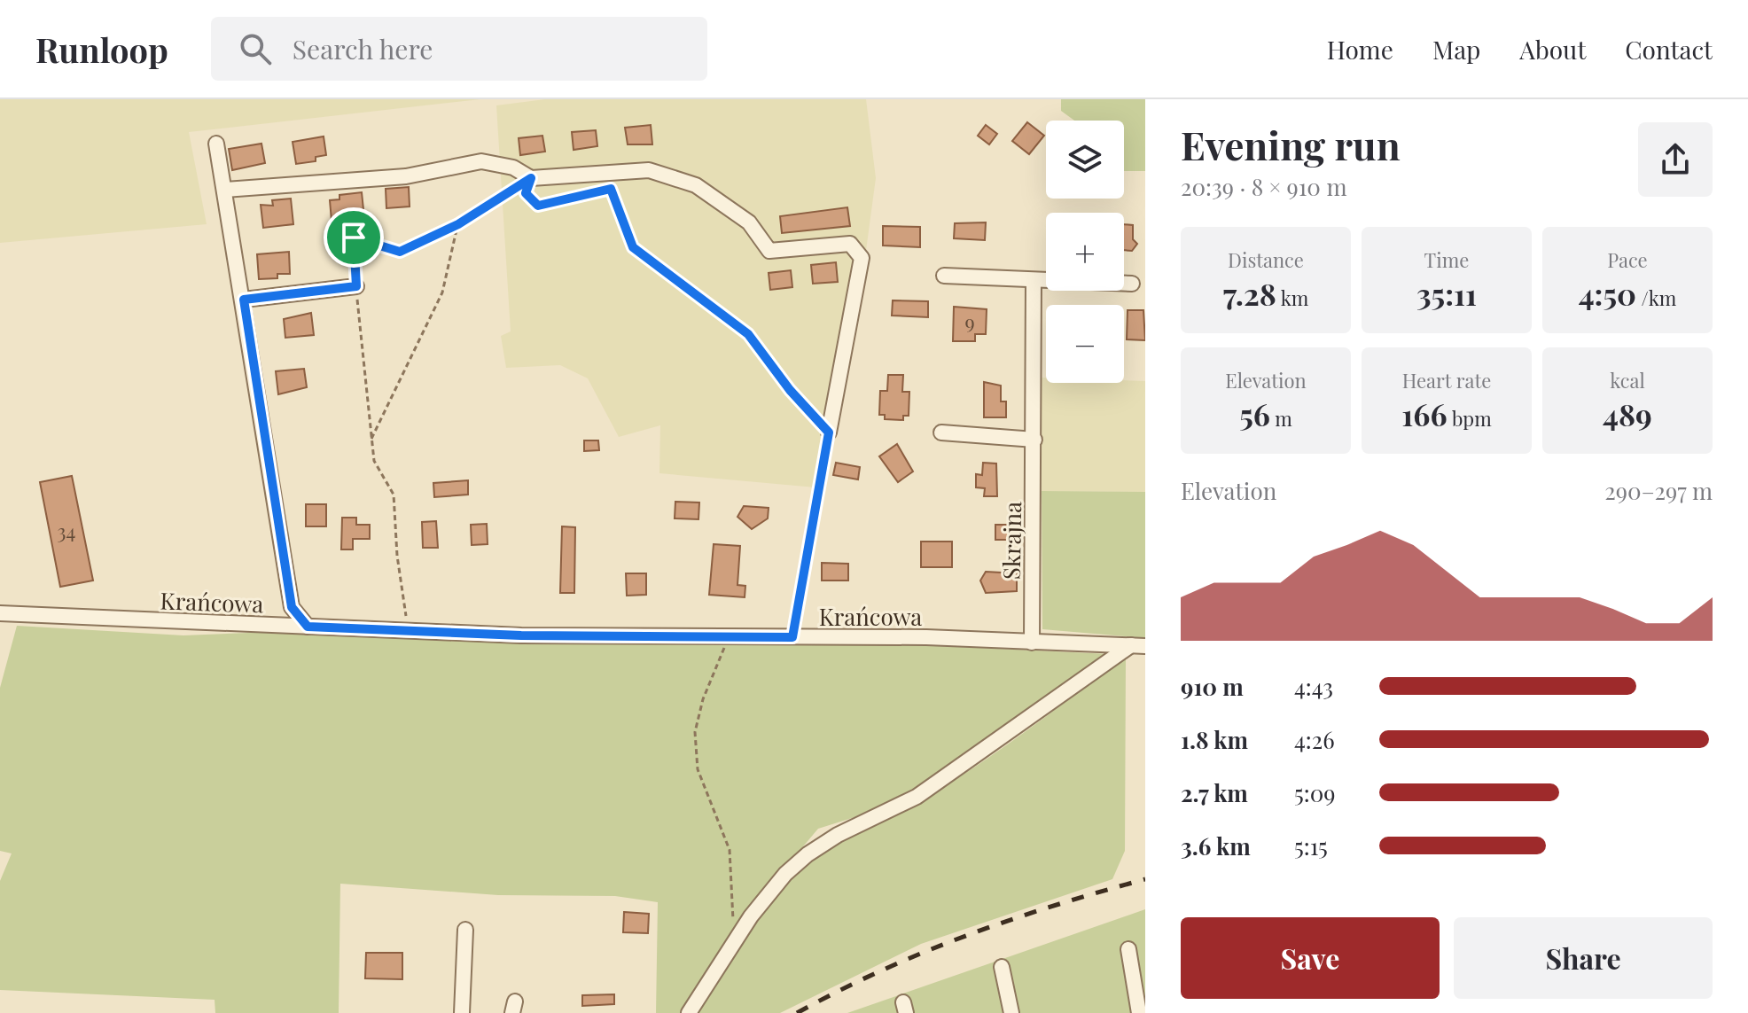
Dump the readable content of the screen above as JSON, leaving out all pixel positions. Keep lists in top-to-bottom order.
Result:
{
  "streets": {
    "street": ["Skrajna", "Krańcowa"]
  },
  "crossings": [
    ["Skrajna", "Krańcowa"]
  ],
  "house_numbers": ["9", "34"],
  "page": {
    "header": "Runloop",
    "search": "Search here",
    "nav": [
      "Home",
      "Map",
      "About",
      "Contact"
    ],
    "heading": ["Evening run", "20:39 · 8 × 910 m"],
    "map_buttons": ["+", "−"],
    "stats": [
      ["Distance", "7.28 km"],
      ["Time", "35:11"],
      ["Pace", "4:50 /km"],
      ["Elevation", "56 m"],
      ["Heart rate", "166 bpm"],
      ["kcal", "489"]
    ],
    "chart": ["Elevation", "290–297 m"],
    "list": [
      {
        "name": "910 m",
        "note": "4:43"
      },
      {
        "name": "1.8 km",
        "note": "4:26"
      },
      {
        "name": "2.7 km",
        "note": "5:09"
      },
      {
        "name": "3.6 km",
        "note": "5:15"
      }
    ],
    "buttons": ["Save", "Share"]
  }
}
